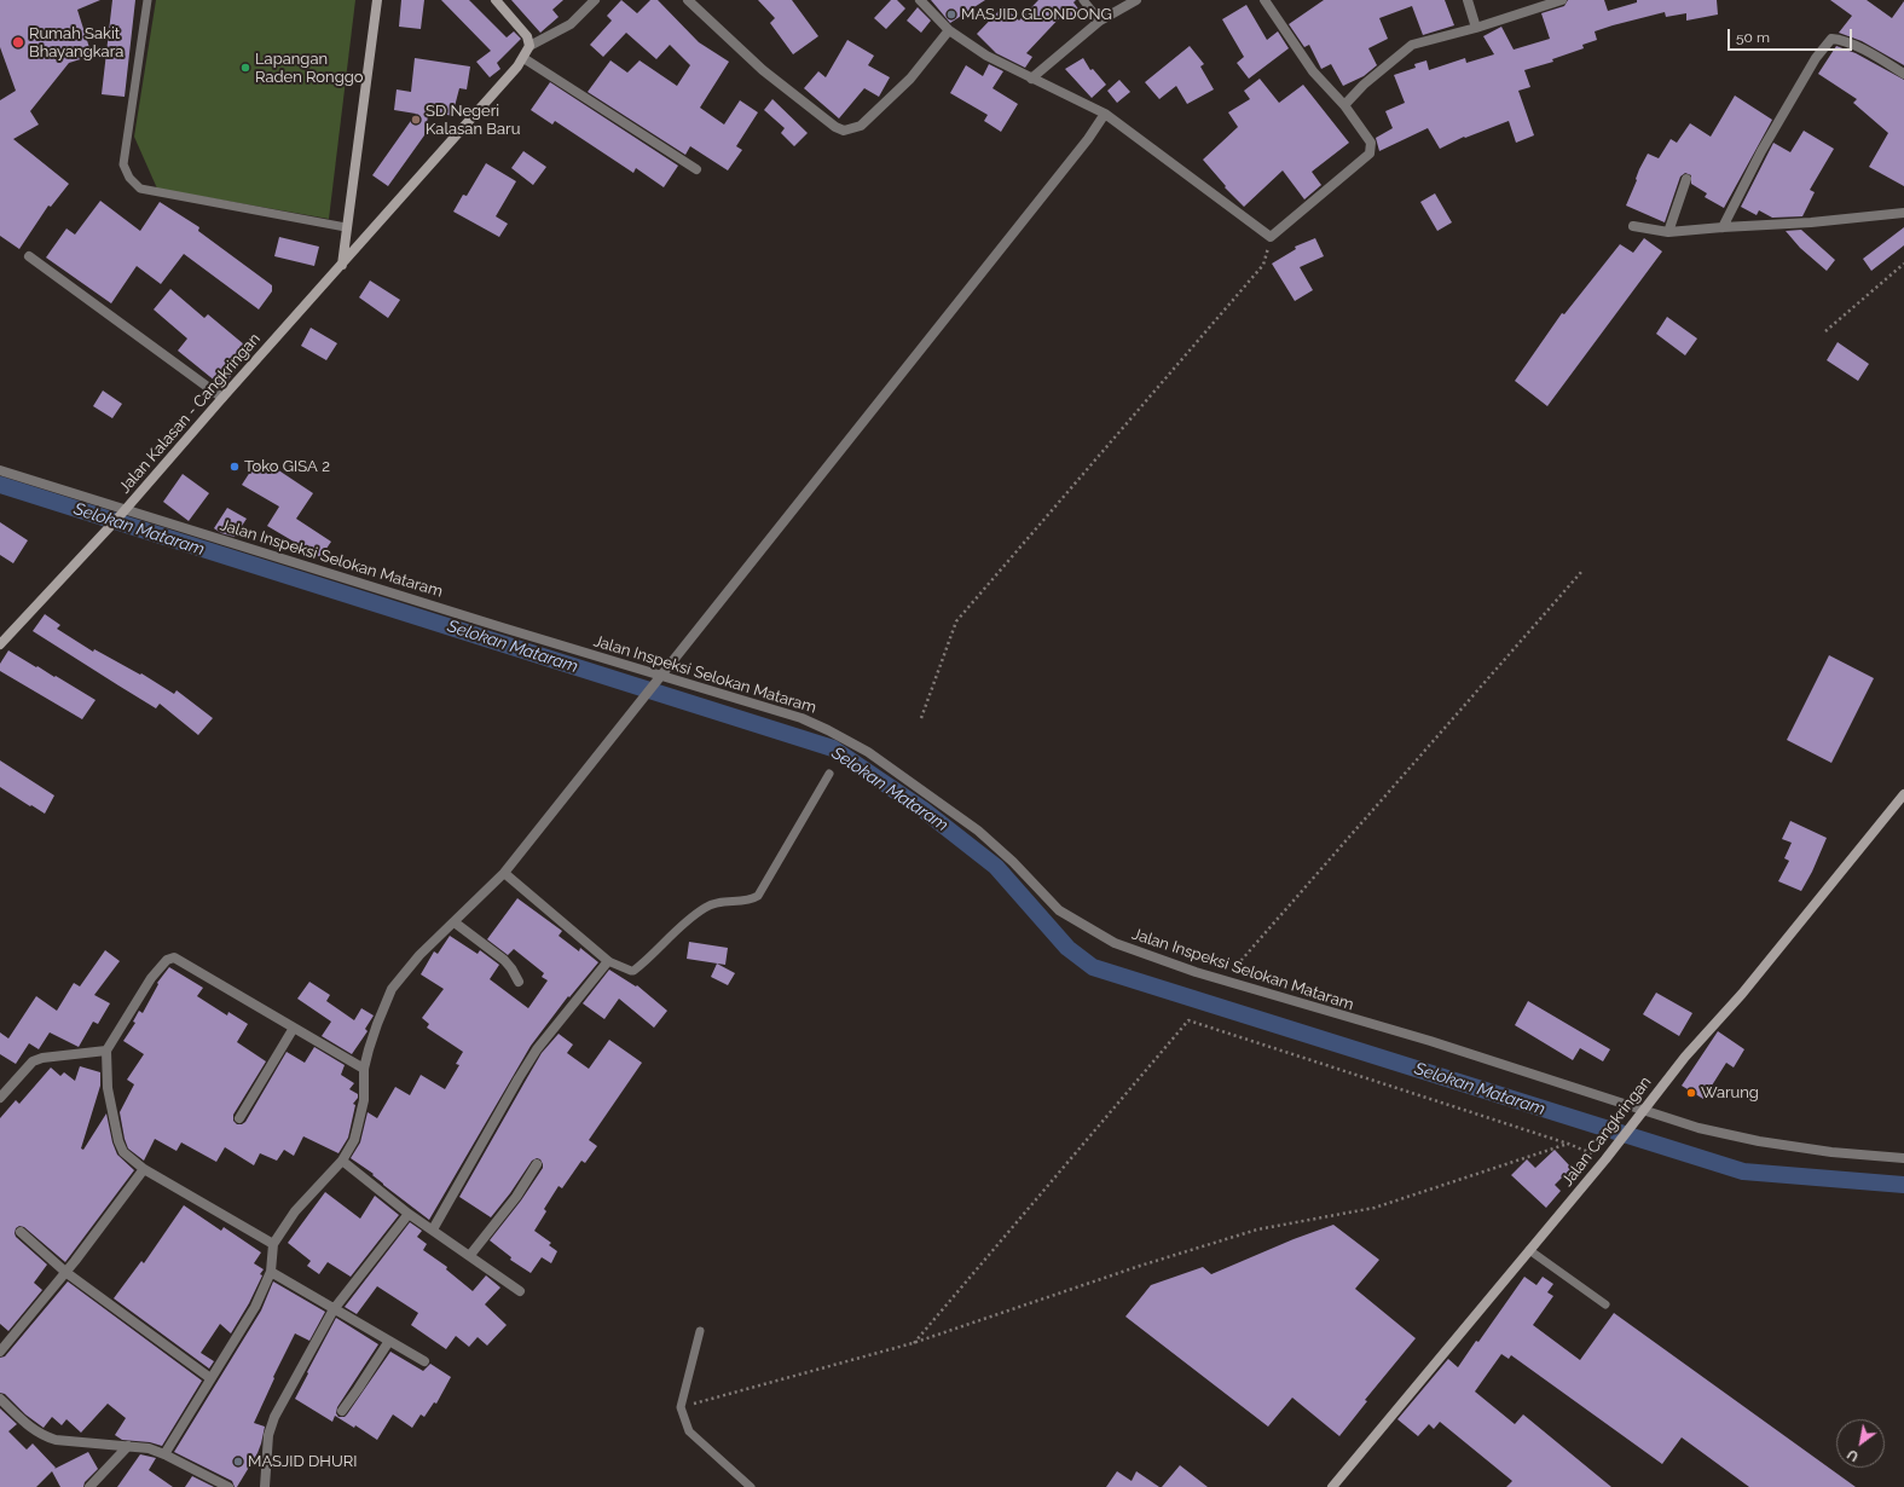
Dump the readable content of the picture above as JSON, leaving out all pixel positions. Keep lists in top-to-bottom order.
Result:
{
  "streets": {
    "main road": ["Jalan Kalasan - Cangkringan", "Jalan Cangkringan"],
    "street": ["Jalan Inspeksi Selokan Mataram"]
  },
  "crossings": [
    ["Jalan Kalasan - Cangkringan", "Jalan Inspeksi Selokan Mataram"],
    ["Jalan Inspeksi Selokan Mataram", "Jalan Cangkringan"]
  ],
  "water": ["Selokan Mataram"],
  "places": [
    "MASJID GLONDONG",
    "Rumah Sakit Bhayangkara",
    "Lapangan Raden Ronggo",
    "SD Negeri Kalasan Baru",
    "Toko GISA 2",
    "Warung",
    "MASJID DHURI"
  ],
  "scale_bar": "50 m",
  "north": "bottom left"
}
